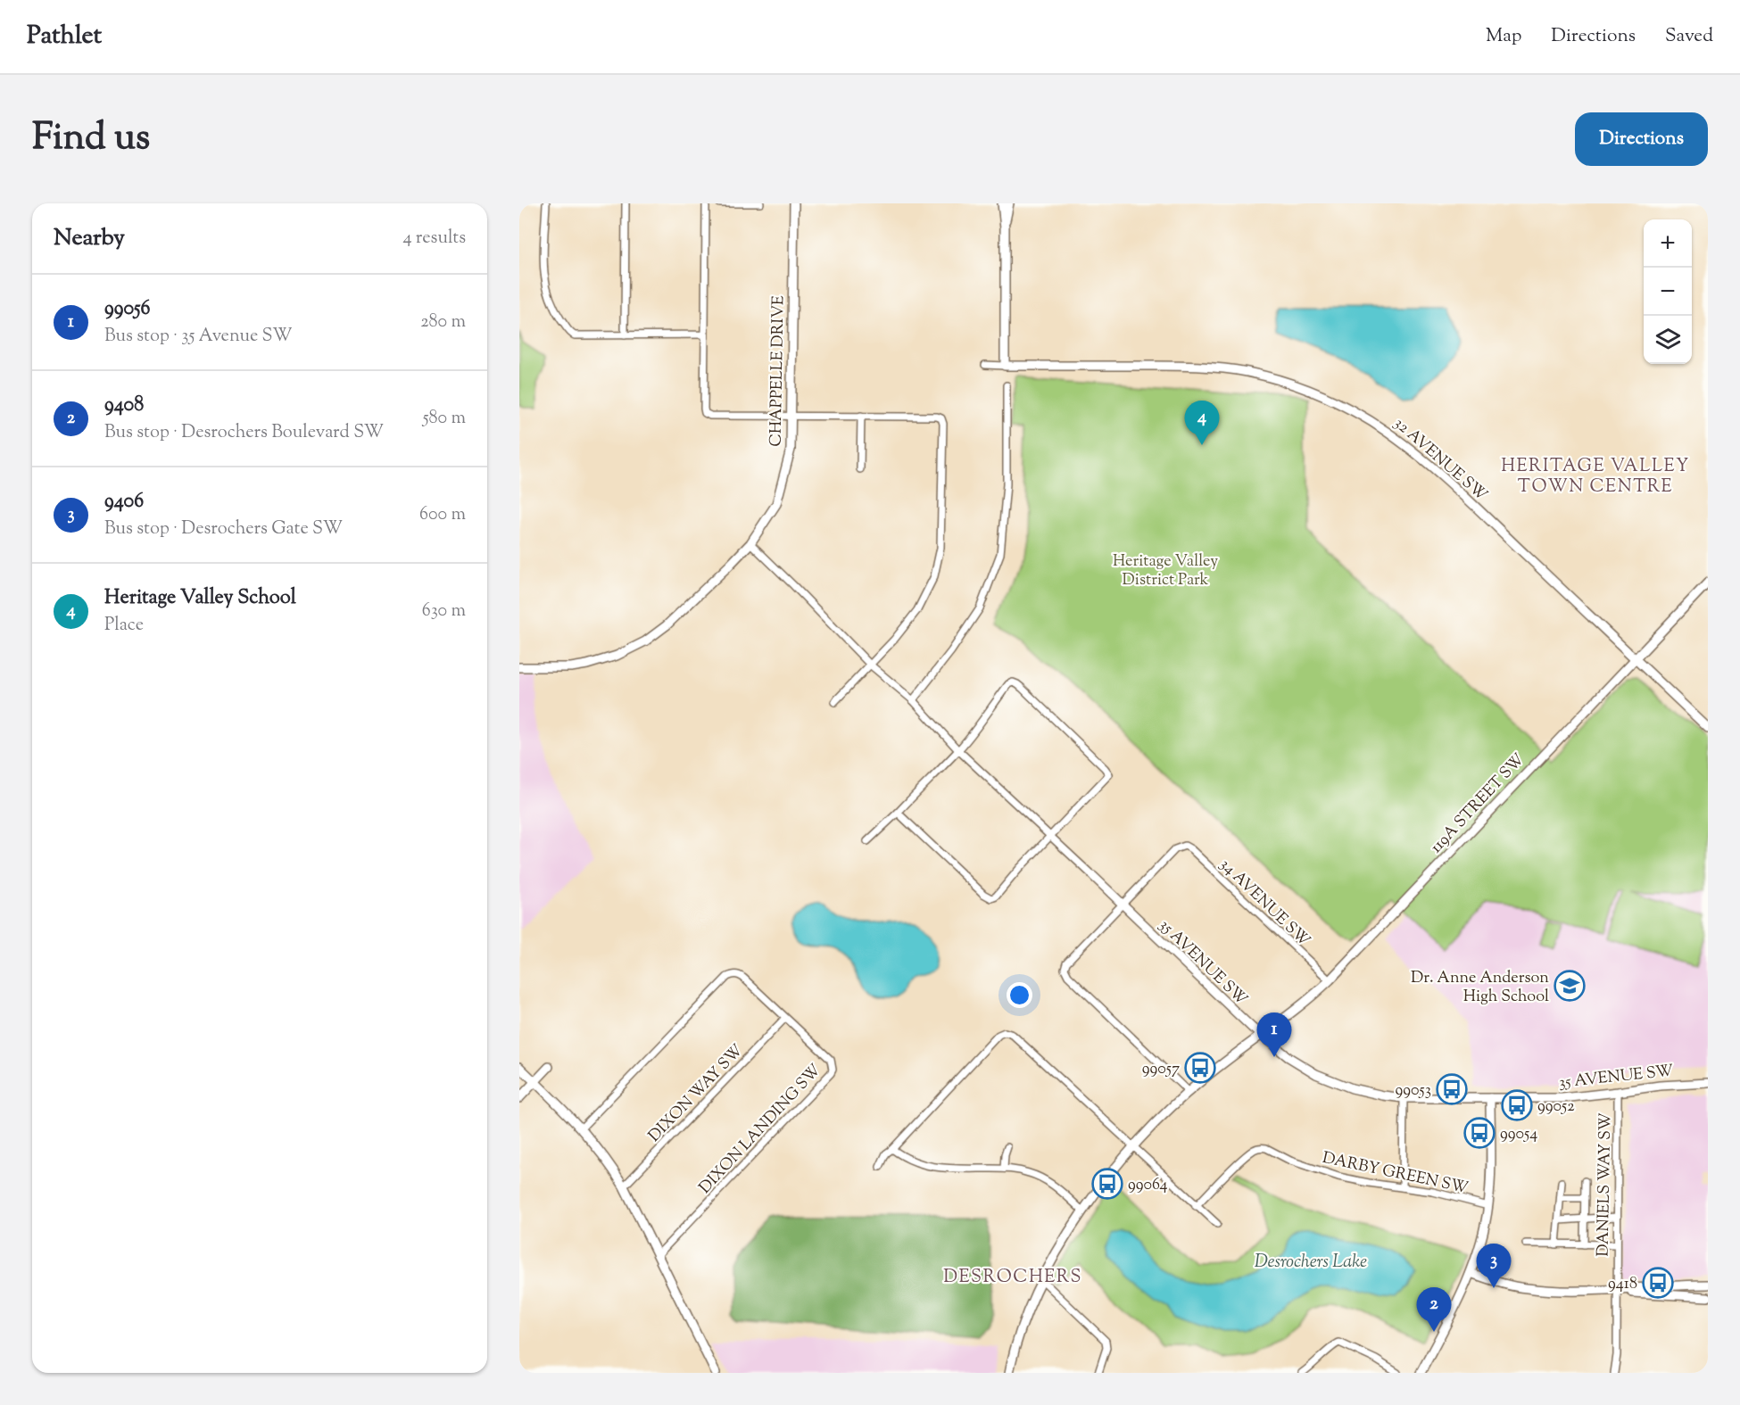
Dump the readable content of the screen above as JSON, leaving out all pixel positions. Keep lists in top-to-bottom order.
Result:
{
  "streets": {
    "street": [
      "CHAPPELLE DRIVE",
      "32 AVENUE SW",
      "119A STREET SW",
      "34 AVENUE SW",
      "35 AVENUE SW",
      "DIXON WAY SW",
      "DIXON LANDING SW",
      "DARBY GREEN SW",
      "DANIELS WAY SW"
    ]
  },
  "crossings": [
    ["32 AVENUE SW", "119A STREET SW"],
    ["119A STREET SW", "34 AVENUE SW"],
    ["119A STREET SW", "35 AVENUE SW"],
    ["34 AVENUE SW", "35 AVENUE SW"],
    ["35 AVENUE SW", "DANIELS WAY SW"],
    ["DIXON WAY SW", "DIXON LANDING SW"]
  ],
  "districts": ["HERITAGE VALLEY TOWN CENTRE", "DESROCHERS"],
  "water": ["Desrochers Lake"],
  "parks": ["Heritage Valley District Park"],
  "places": {
    "school or university": ["Dr. Anne Anderson High School"],
    "bus stop": [
      "99057",
      "99053",
      "99052",
      "99054",
      "99064",
      "9418"
    ]
  },
  "page": {
    "header": "Pathlet",
    "nav": ["Map", "Directions", "Saved"],
    "title": "Find us",
    "buttons": "Directions",
    "heading": ["Nearby", "4 results"],
    "map_buttons": ["+", "−"],
    "list": [
      {
        "mark": "1",
        "name": "99056",
        "note": "Bus stop · 35 Avenue SW",
        "value": "280 m"
      },
      {
        "mark": "2",
        "name": "9408",
        "note": "Bus stop · Desrochers Boulevard SW",
        "value": "580 m"
      },
      {
        "mark": "3",
        "name": "9406",
        "note": "Bus stop · Desrochers Gate SW",
        "value": "600 m"
      },
      {
        "mark": "4",
        "name": "Heritage Valley School",
        "note": "Place",
        "value": "630 m"
      }
    ],
    "pins": [
      "4",
      "1",
      "3",
      "2"
    ]
  }
}
